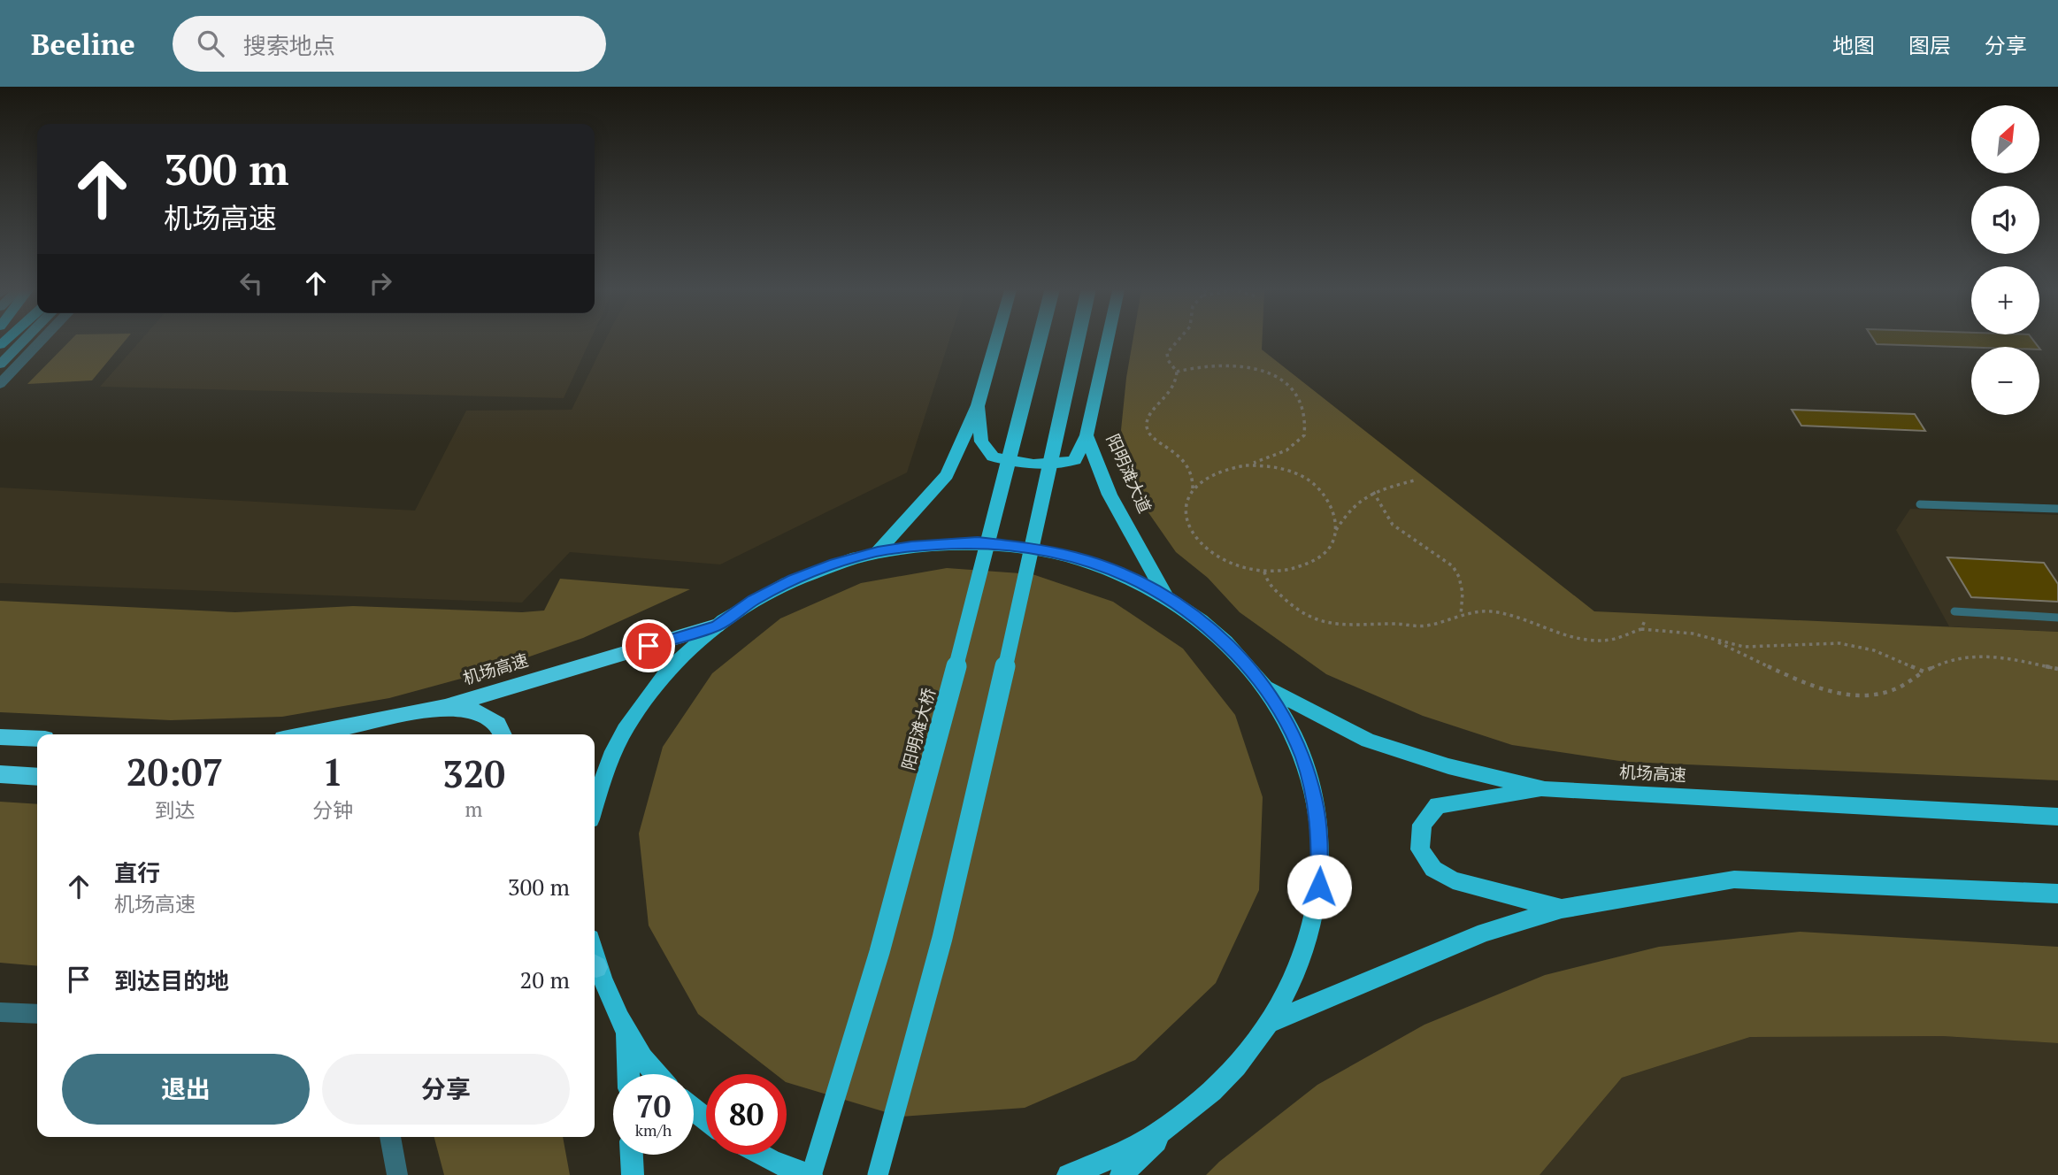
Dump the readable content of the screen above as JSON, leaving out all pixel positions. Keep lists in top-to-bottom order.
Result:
{
  "streets": {
    "highway": ["阳明滩大道", "机场高速", "阳明滩大桥"]
  },
  "north": "top right",
  "page": {
    "header": "Beeline",
    "search": "搜索地点",
    "nav": ["地图", "图层", "分享"],
    "map_buttons": ["+", "−"],
    "turn": ["300 m", "机场高速"],
    "eta": [
      "20:07",
      "到达",
      "1",
      "分钟",
      "320",
      "m"
    ],
    "list": [
      {
        "name": "直行",
        "note": "机场高速",
        "value": "300 m"
      },
      {
        "name": "到达目的地",
        "value": "20 m"
      }
    ],
    "buttons": ["退出", "分享"],
    "speed": "70 km/h",
    "limit": "80"
  }
}
